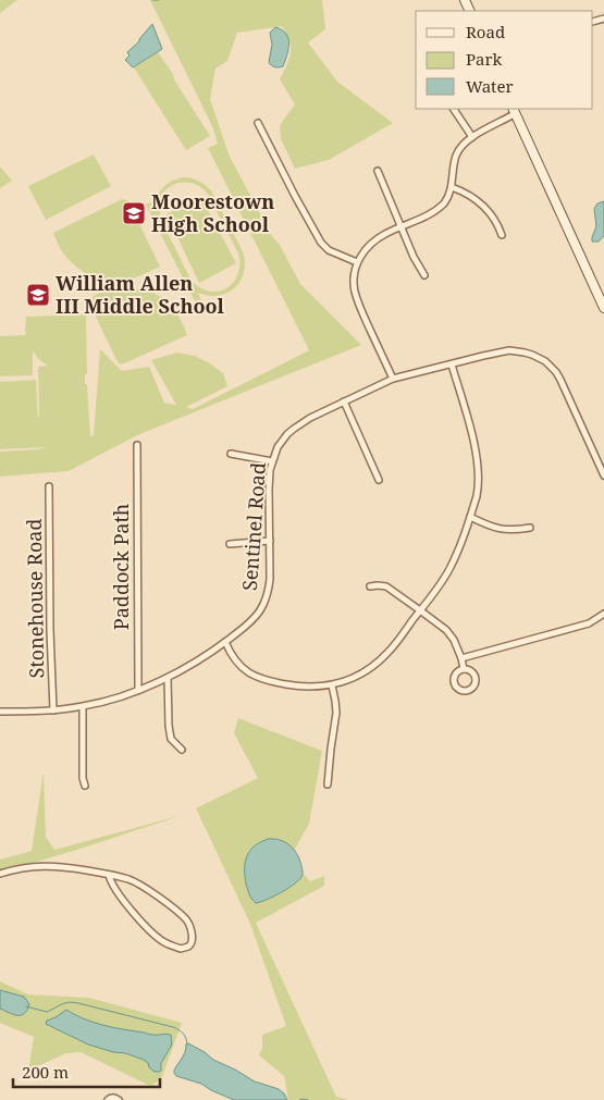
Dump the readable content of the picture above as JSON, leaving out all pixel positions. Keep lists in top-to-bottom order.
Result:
{
  "streets": {
    "street": ["Sentinel Road", "Paddock Path", "Stonehouse Road"]
  },
  "crossings": [
    ["Sentinel Road", "Paddock Path"],
    ["Sentinel Road", "Stonehouse Road"]
  ],
  "places": {
    "school or university": ["Moorestown High School", "William Allen III Middle School"]
  },
  "legend": ["Road", "Park", "Water"],
  "scale_bar": "200 m"
}
